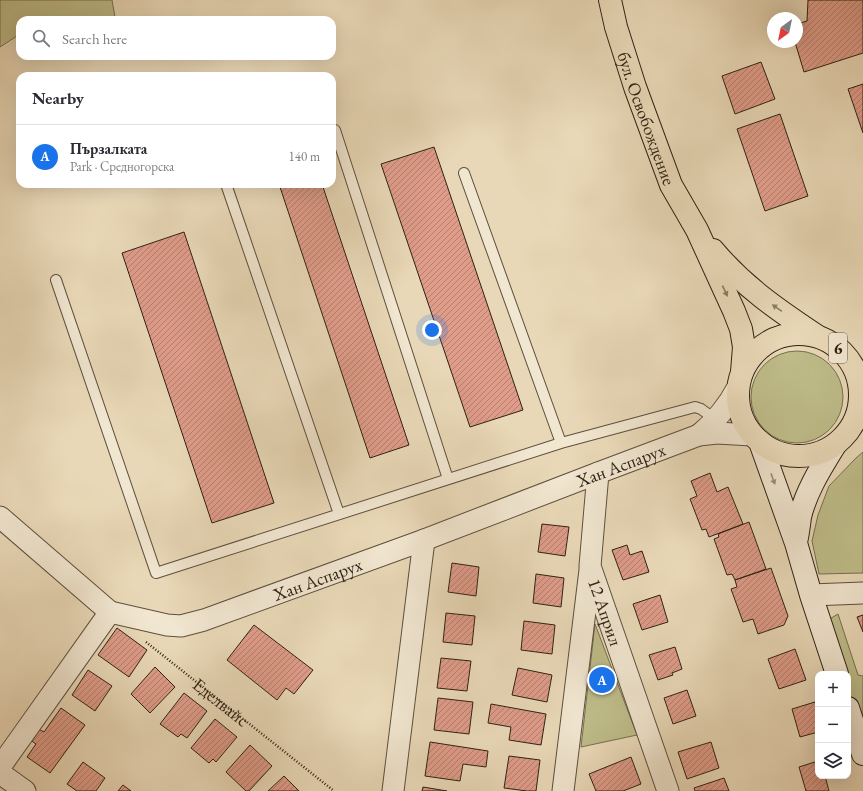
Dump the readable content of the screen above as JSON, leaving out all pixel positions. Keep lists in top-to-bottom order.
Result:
{
  "streets": {
    "main road": ["бул. Освобождение", "6"],
    "street": ["Хан Аспарух", "12 Април"],
    "path": ["Еделвайс"]
  },
  "crossings": [
    ["бул. Освобождение", "6"],
    ["бул. Освобождение", "Хан Аспарух"],
    ["6", "Хан Аспарух"],
    ["Хан Аспарух", "12 Април"]
  ],
  "north": "bottom left",
  "page": {
    "search": "Search here",
    "heading": "Nearby",
    "list": [
      {
        "mark": "A",
        "name": "Пързалката",
        "note": "Park · Средногорска",
        "value": "140 m"
      }
    ],
    "pins": "A",
    "map_buttons": ["+", "−"]
  }
}
